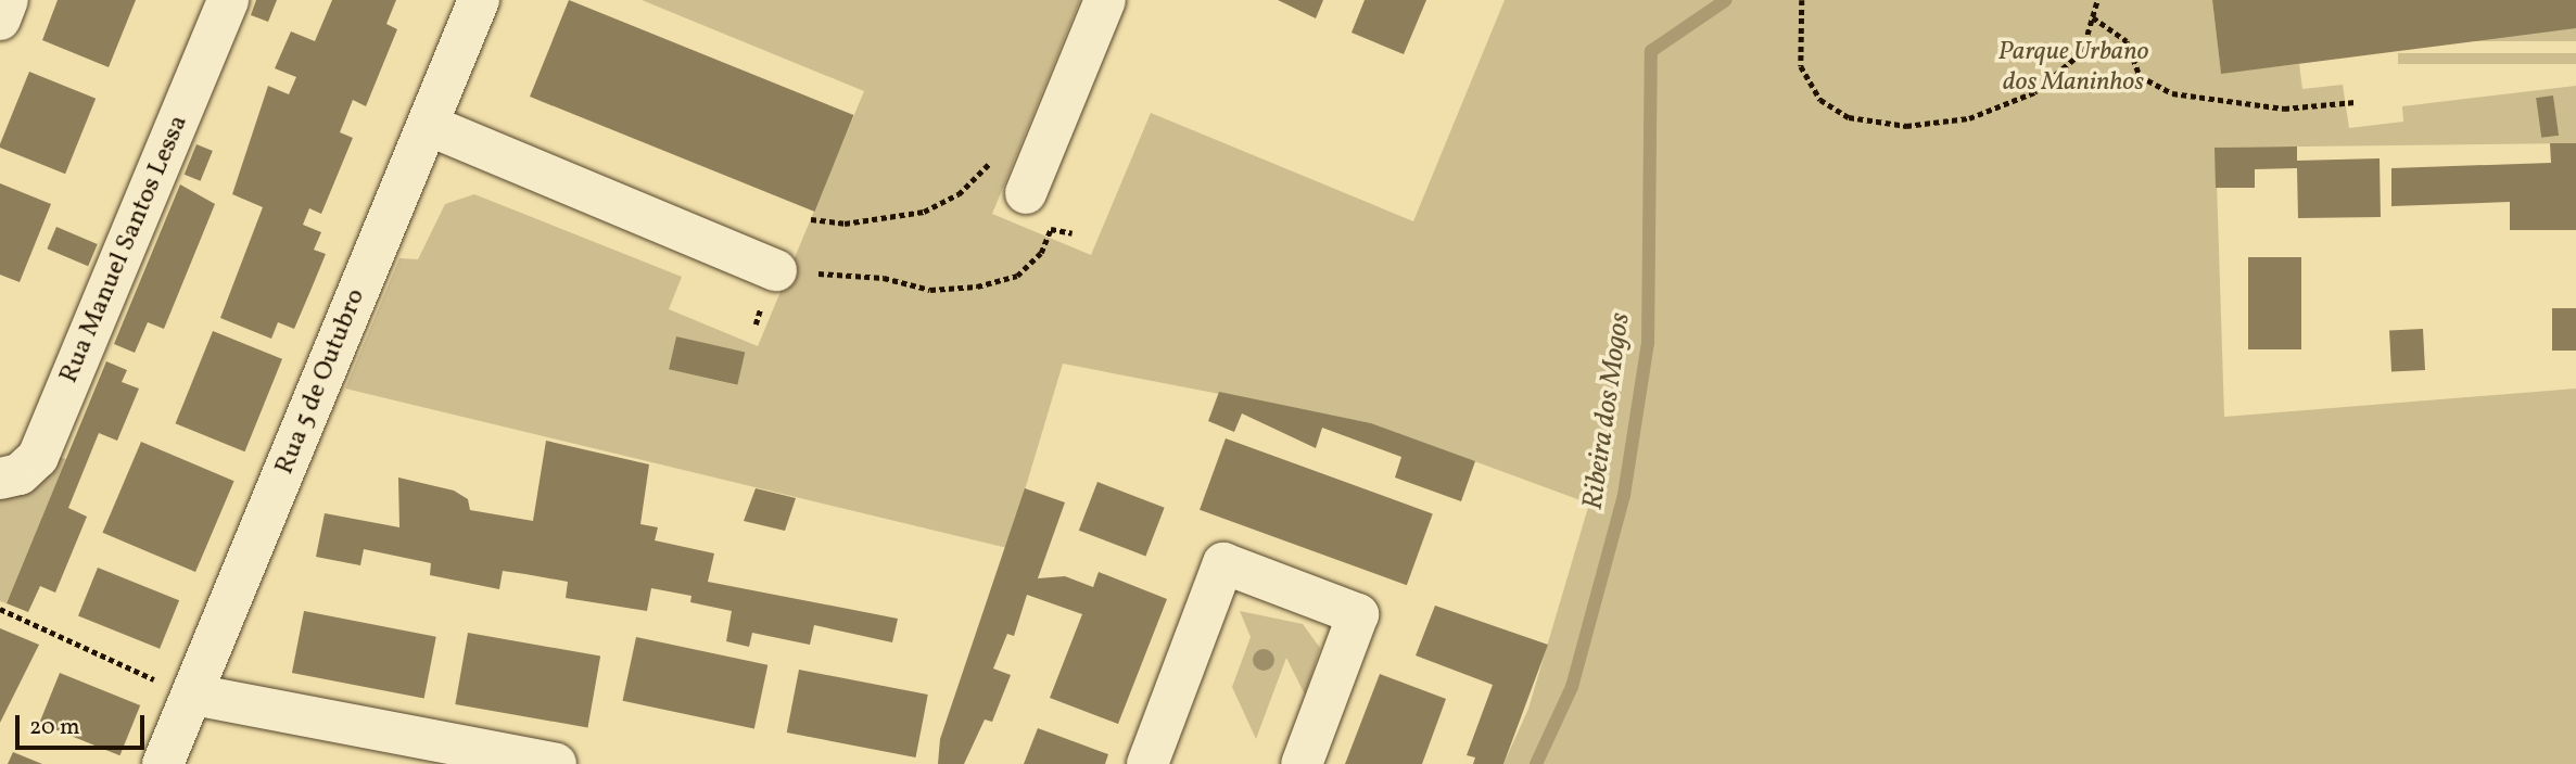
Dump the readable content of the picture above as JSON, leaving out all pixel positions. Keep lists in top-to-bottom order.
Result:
{
  "streets": {
    "street": ["Rua Manuel Santos Lessa", "Rua 5 de Outubro"]
  },
  "water": ["Ribeira dos Mogos"],
  "parks": ["Parque Urbano dos Maninhos"],
  "scale_bar": "20 m"
}
